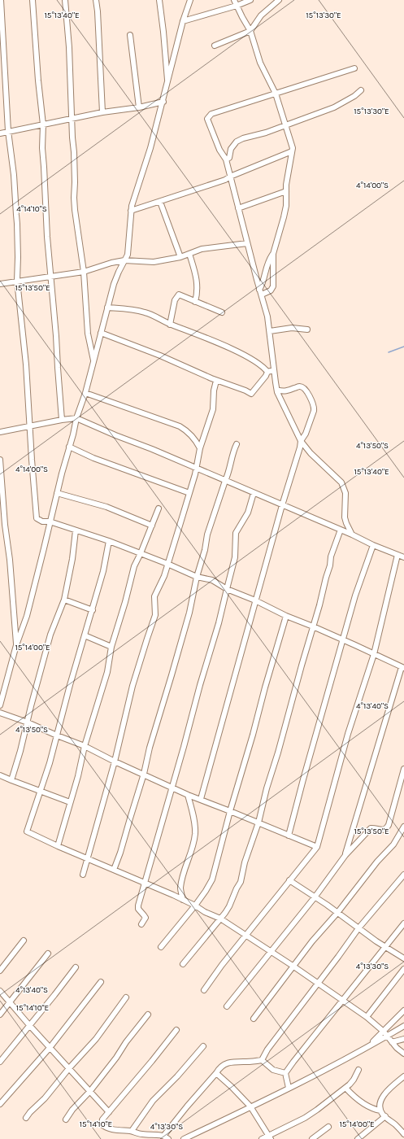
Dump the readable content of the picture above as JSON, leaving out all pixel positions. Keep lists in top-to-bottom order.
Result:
{
  "coordinates": [
    "15°13'40\"E",
    "15°13'30\"E",
    "4°14'00\"S",
    "4°14'10\"S",
    "15°13'50\"E",
    "4°13'50\"S",
    "15°14'00\"E",
    "4°13'40\"S",
    "4°13'30\"S",
    "15°14'10\"E"
  ]
}
